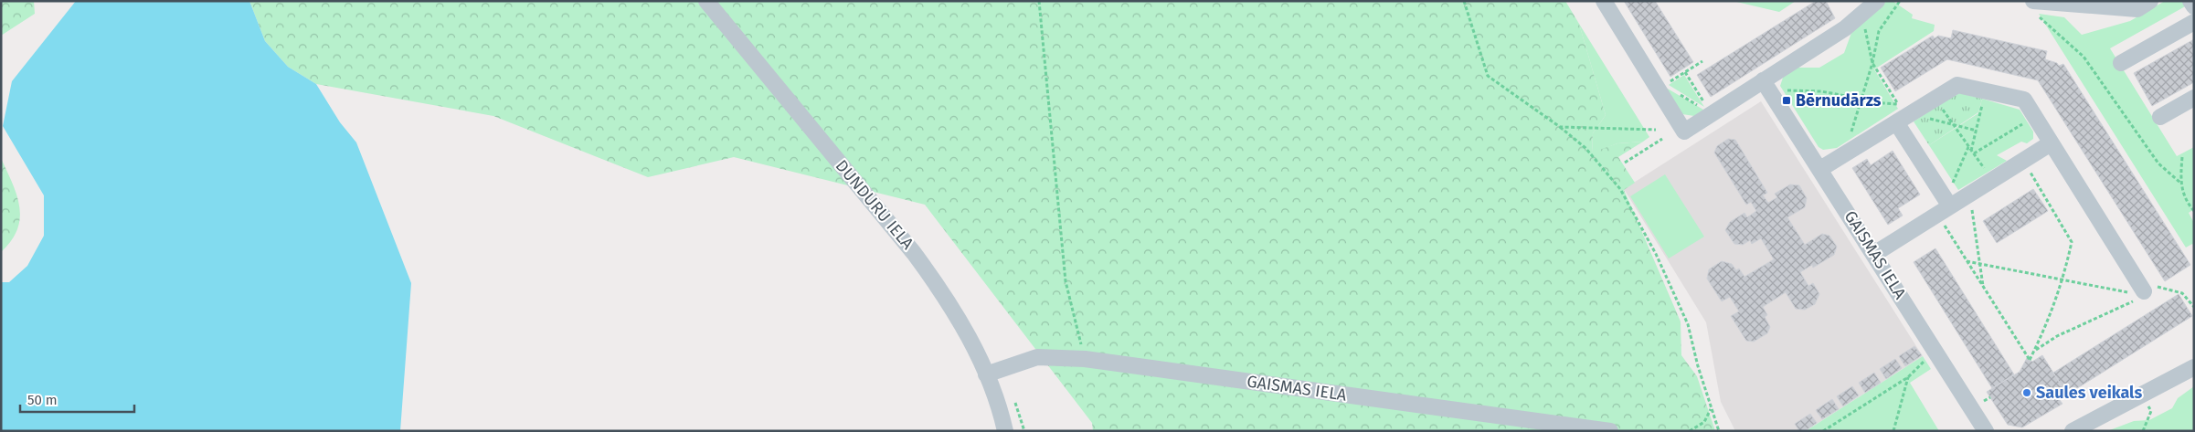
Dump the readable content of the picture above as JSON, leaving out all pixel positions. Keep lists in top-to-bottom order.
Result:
{
  "streets": {
    "street": ["DUNDURU IELA", "GAISMAS IELA"]
  },
  "crossings": [
    ["DUNDURU IELA", "GAISMAS IELA"]
  ],
  "places": {
    "transit": ["Bērnudārzs"],
    "other": ["Saules veikals"]
  },
  "scale_bar": "50 m"
}
